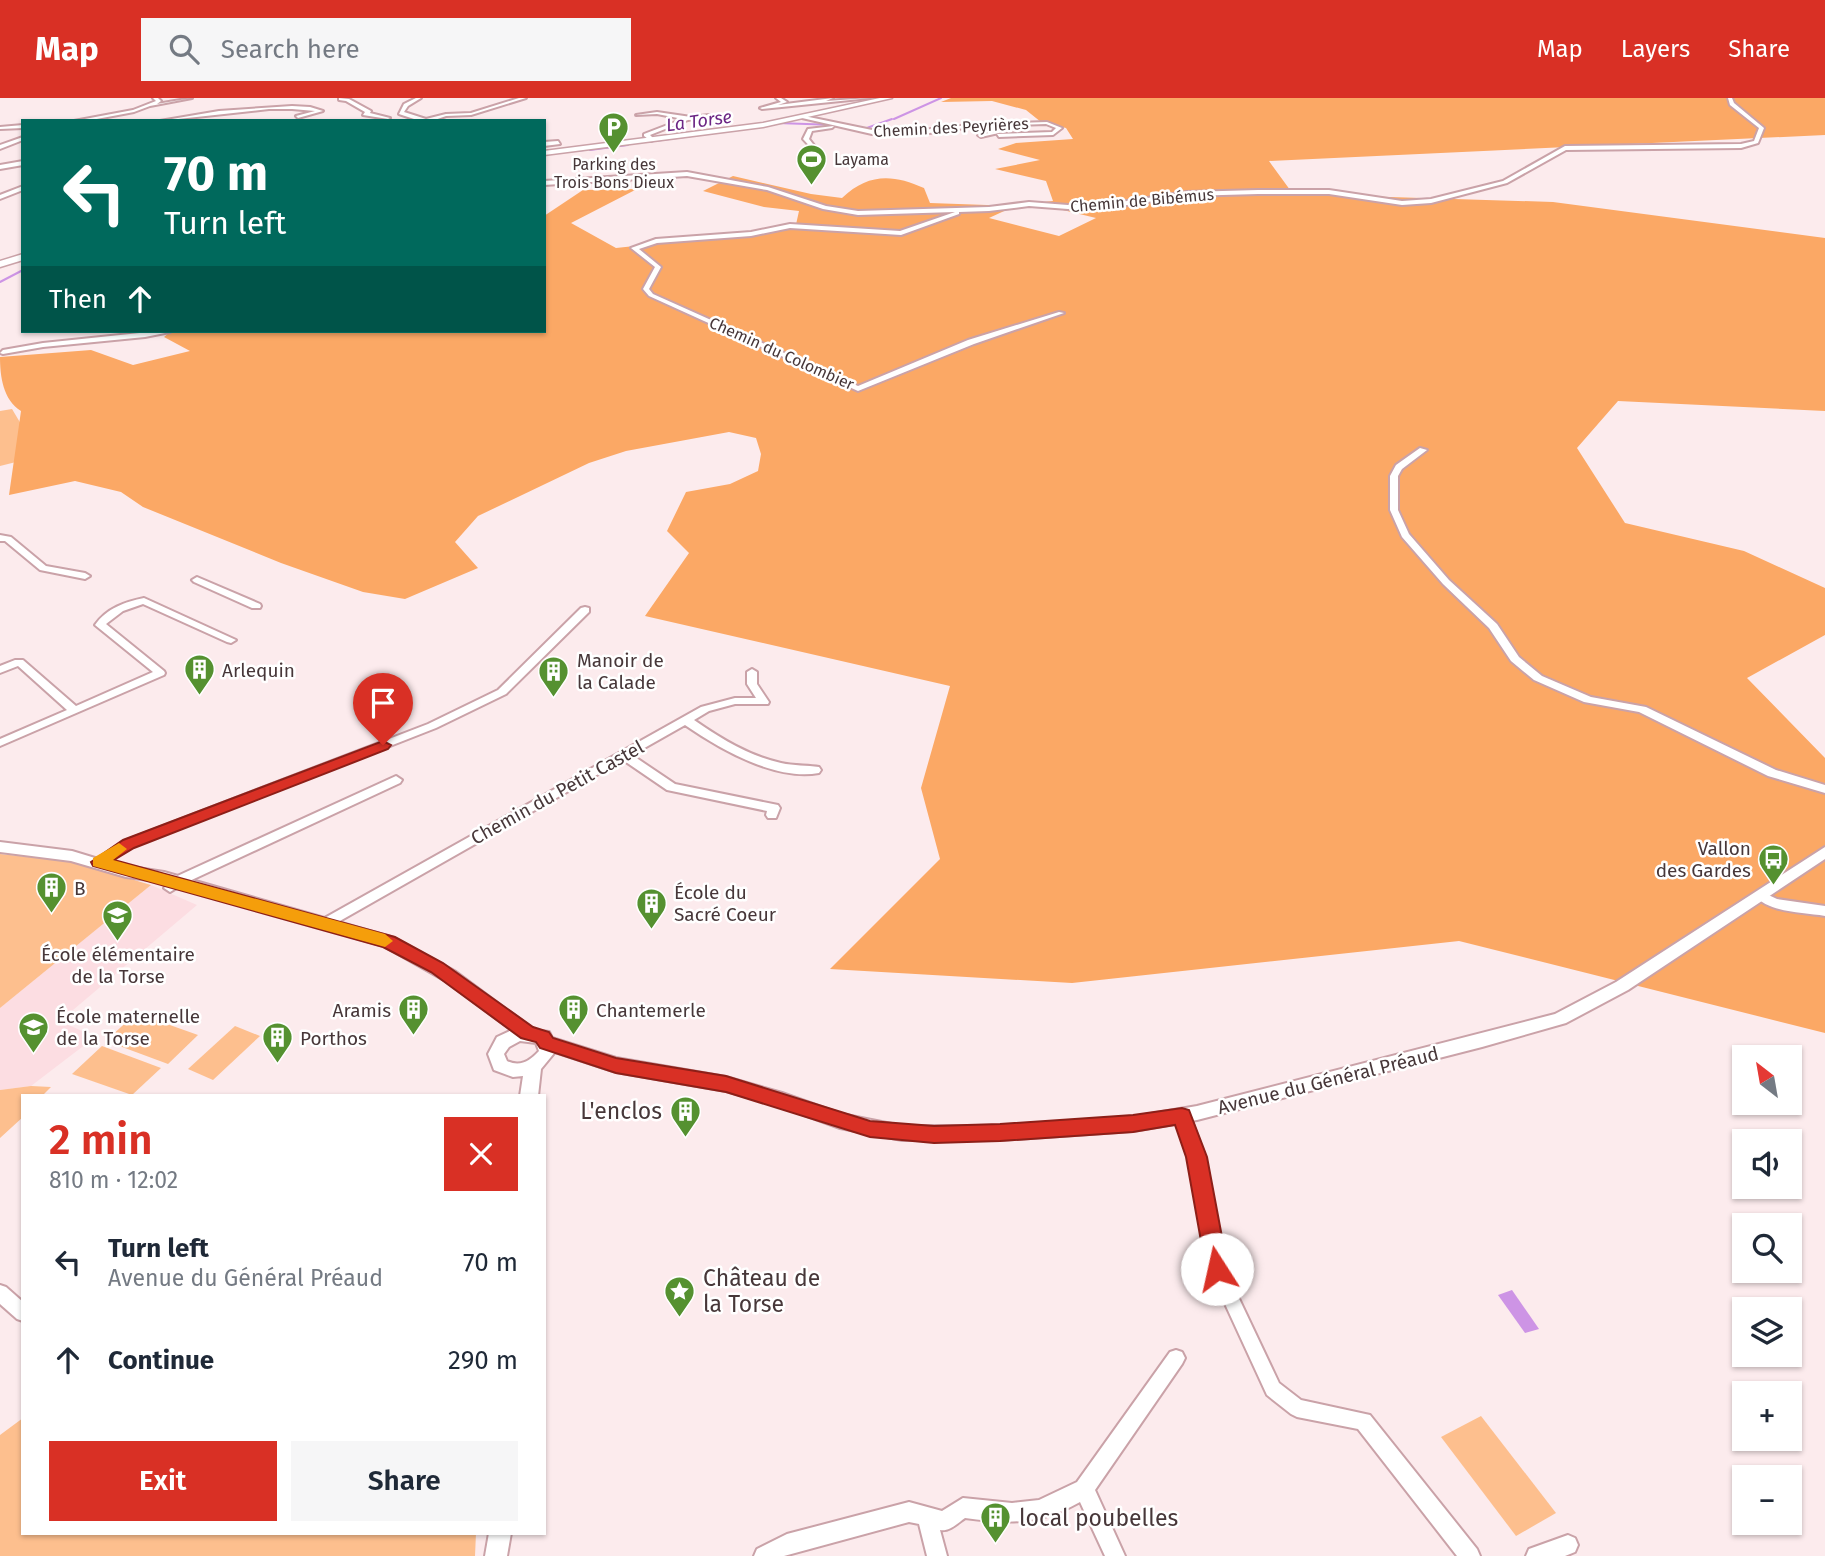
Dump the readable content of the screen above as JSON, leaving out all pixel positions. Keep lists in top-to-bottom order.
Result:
{
  "streets": {
    "street": [
      "Chemin des Peyrières",
      "Chemin de Bibémus",
      "Chemin du Colombier",
      "Chemin du Petit Castel",
      "Avenue du Général Préaud"
    ]
  },
  "crossings": [
    ["Chemin de Bibémus", "Chemin du Colombier"]
  ],
  "water": ["La Torse"],
  "places": {
    "parking": ["Parking des Trois Bons Dieux"],
    "sports": ["Layama"],
    "building": [
      "Arlequin",
      "Manoir de la Calade",
      "B",
      "École du Sacré Coeur",
      "Aramis",
      "Chantemerle",
      "Porthos",
      "L'enclos",
      "local poubelles"
    ],
    "bus stop": ["Vallon des Gardes"],
    "school or university": ["École élémentaire de la Torse", "École maternelle de la Torse"],
    "place": ["Château de la Torse"]
  },
  "north": "top left",
  "page": {
    "header": "Map",
    "search": "Search here",
    "nav": ["Map", "Layers", "Share"],
    "turn": ["70 m", "Turn left"],
    "then": "Then",
    "map_buttons": ["+", "−"],
    "heading": ["2 min", "810 m · 12:02"],
    "list": [
      {
        "name": "Turn left",
        "note": "Avenue du Général Préaud",
        "value": "70 m"
      },
      {
        "name": "Continue",
        "value": "290 m"
      }
    ],
    "buttons": ["Exit", "Share"]
  }
}
